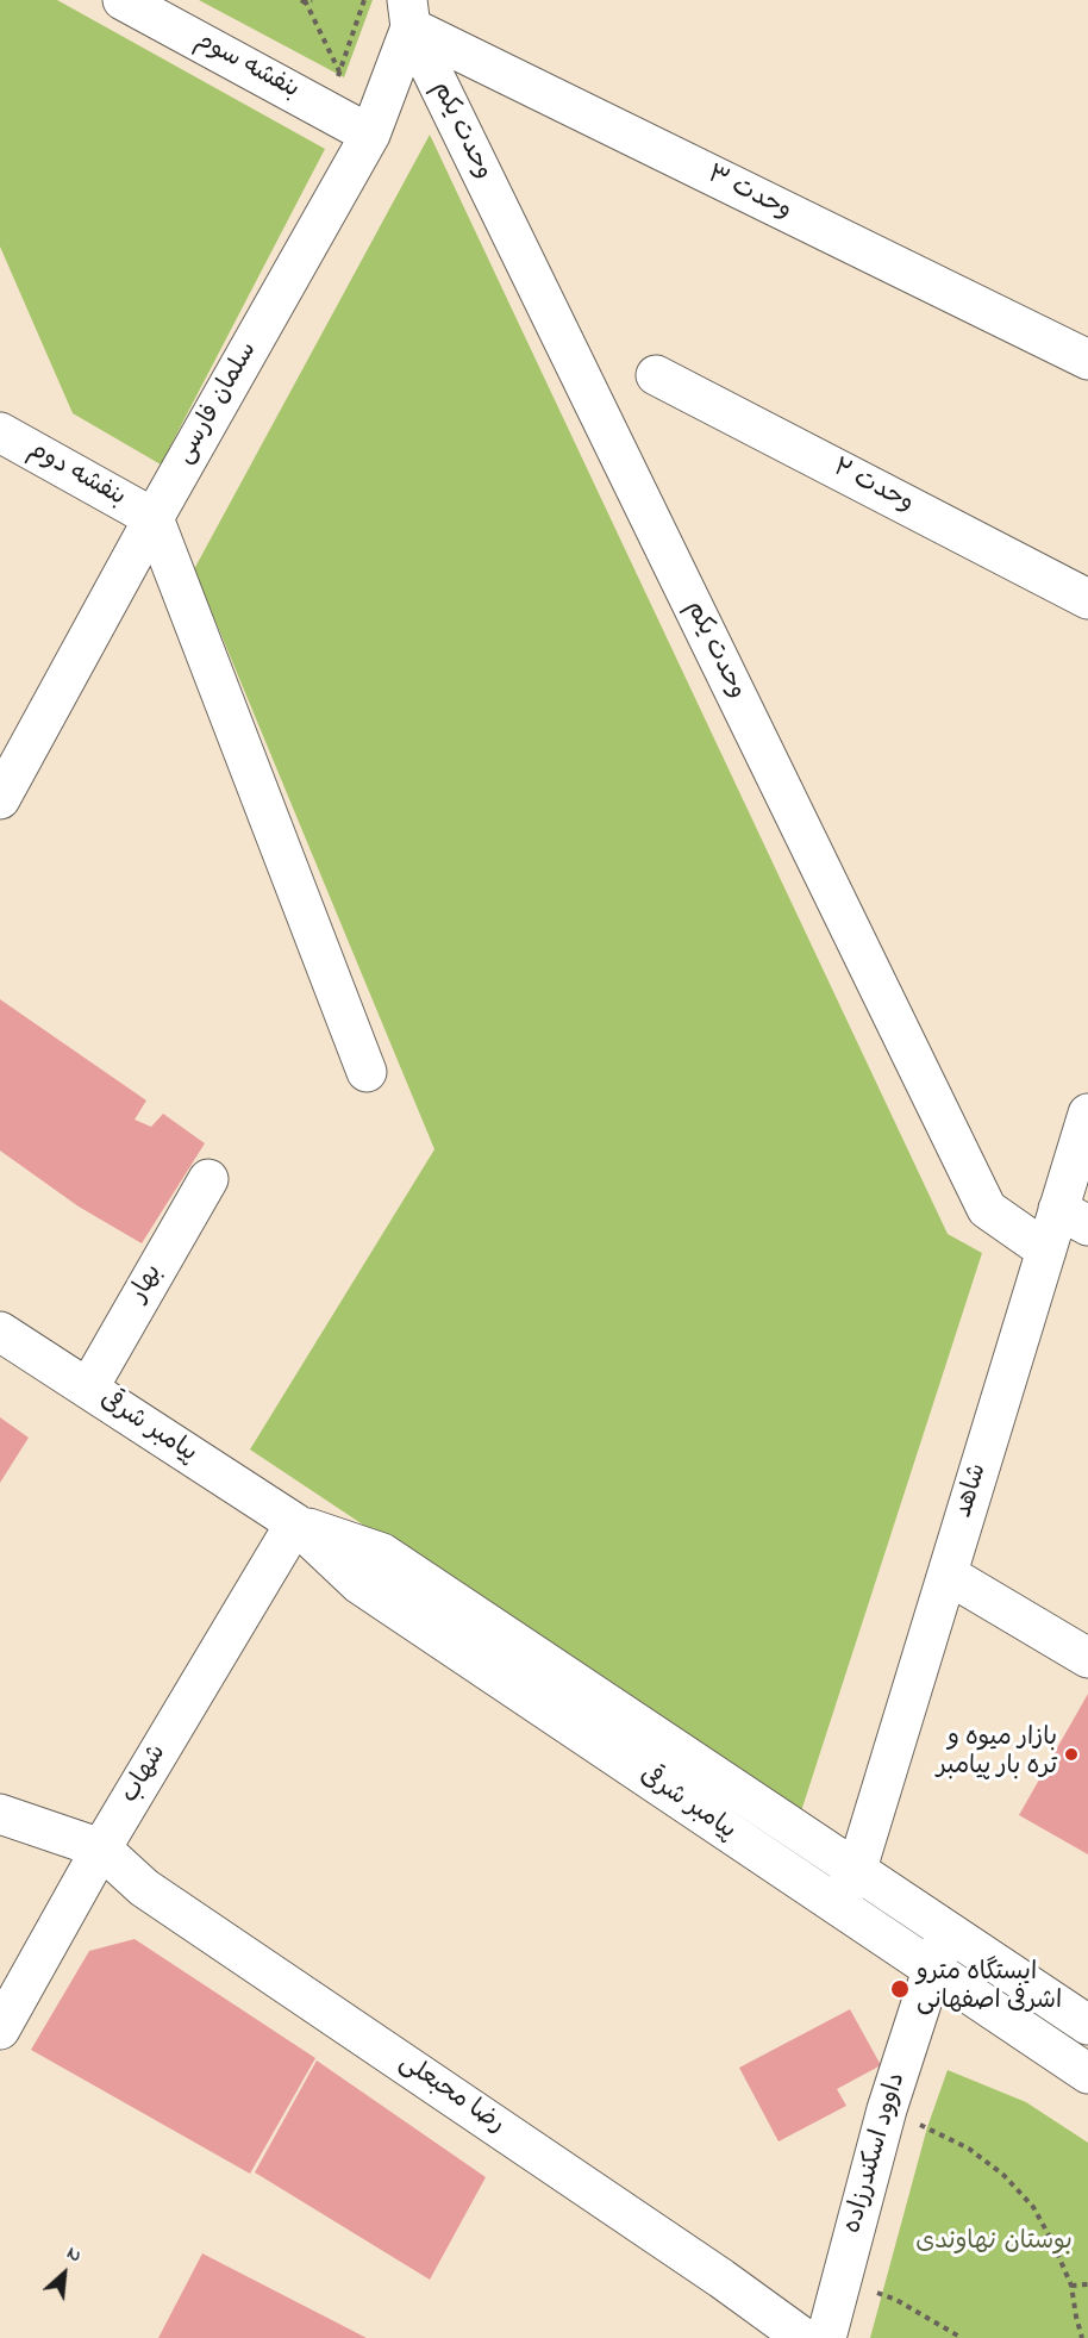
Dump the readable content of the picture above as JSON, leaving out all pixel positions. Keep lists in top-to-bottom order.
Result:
{
  "streets": {
    "street": [
      "بنفشه سوم",
      "وحدت یکم",
      "وحدت ۳",
      "سلمان فارسی",
      "بنفشه دوم",
      "وحدت ۲",
      "بهار",
      "پیامبر شرقی",
      "شاهد",
      "شهاب",
      "رضا محبعلی",
      "داوود اسکندرزاده"
    ]
  },
  "crossings": [
    ["بنفشه سوم", "سلمان فارسی"],
    ["وحدت یکم", "وحدت ۳"],
    ["وحدت یکم", "سلمان فارسی"],
    ["وحدت یکم", "شاهد"],
    ["وحدت ۳", "سلمان فارسی"],
    ["سلمان فارسی", "بنفشه دوم"],
    ["بهار", "پیامبر شرقی"],
    ["پیامبر شرقی", "شاهد"],
    ["پیامبر شرقی", "شهاب"],
    ["پیامبر شرقی", "داوود اسکندرزاده"],
    ["شهاب", "رضا محبعلی"]
  ],
  "parks": ["بوستان نهاوندی"],
  "places": ["بازار میوه و تره بار پیامبر", "ایستگاه مترو اشرفی اصفهانی"],
  "north": "top right"
}
